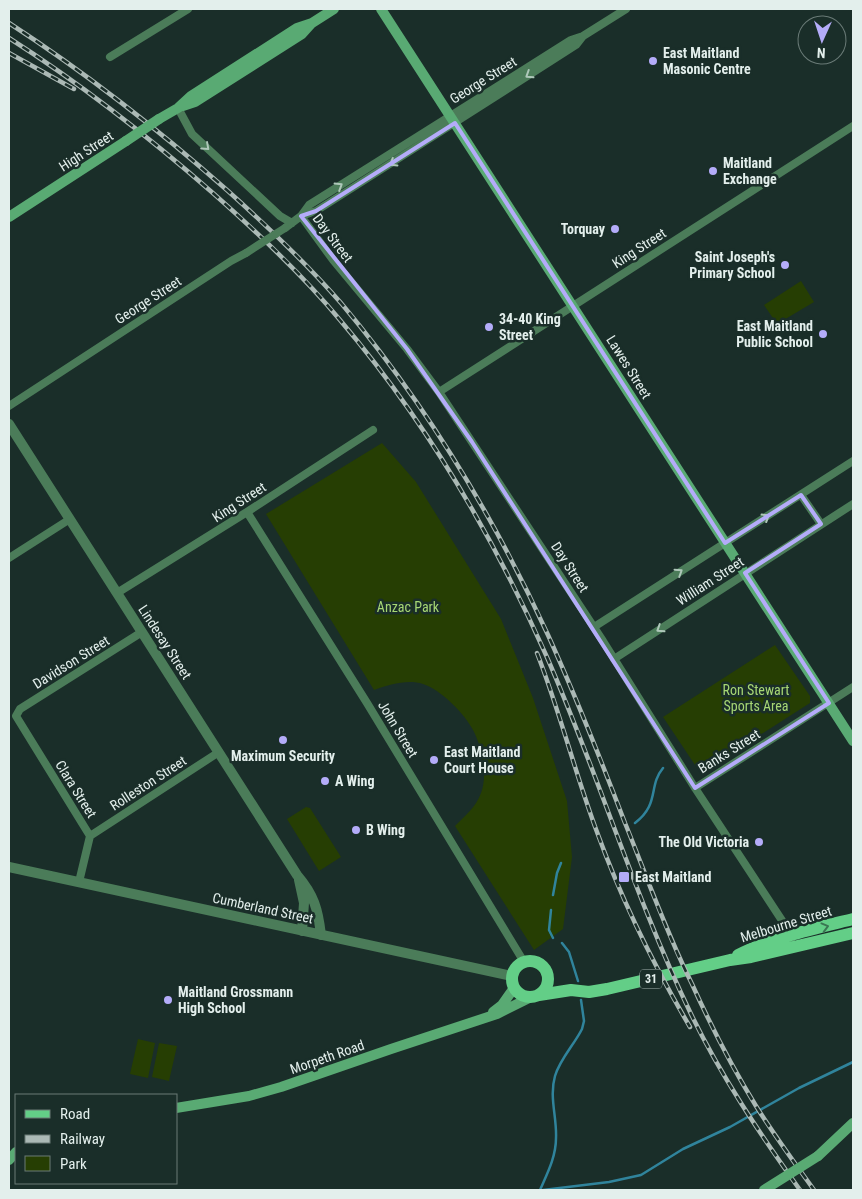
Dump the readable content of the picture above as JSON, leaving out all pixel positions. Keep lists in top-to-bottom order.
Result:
{
  "streets": {
    "main road": [
      "High Street",
      "Lawes Street",
      "Melbourne Street",
      "31",
      "Morpeth Road"
    ],
    "street": [
      "George Street",
      "Day Street",
      "King Street",
      "William Street",
      "Lindesay Street",
      "Davidson Street",
      "John Street",
      "Banks Street",
      "Rolleston Street",
      "Clara Street",
      "Cumberland Street"
    ]
  },
  "crossings": [
    ["George Street", "Day Street"],
    ["George Street", "Lawes Street"],
    ["High Street", "Day Street"],
    ["Day Street", "King Street"],
    ["Day Street", "William Street"],
    ["Day Street", "Banks Street"],
    ["Day Street", "Melbourne Street"],
    ["King Street", "Lawes Street"],
    ["King Street", "Lindesay Street"],
    ["King Street", "John Street"],
    ["Lawes Street", "William Street"],
    ["Lawes Street", "Banks Street"],
    ["Lindesay Street", "Davidson Street"],
    ["Lindesay Street", "Rolleston Street"],
    ["Lindesay Street", "Cumberland Street"],
    ["Davidson Street", "Clara Street"],
    ["John Street", "Cumberland Street"],
    ["John Street", "Melbourne Street"],
    ["John Street", "31"],
    ["John Street", "Morpeth Road"],
    ["Rolleston Street", "Clara Street"],
    ["Clara Street", "Cumberland Street"],
    ["Cumberland Street", "Melbourne Street"],
    ["Cumberland Street", "31"],
    ["Cumberland Street", "Morpeth Road"],
    ["Melbourne Street", "31"],
    ["Melbourne Street", "Morpeth Road"],
    ["31", "Morpeth Road"]
  ],
  "parks": ["Anzac Park", "Ron Stewart Sports Area"],
  "places": {
    "other": [
      "East Maitland Masonic Centre",
      "Maitland Exchange",
      "Torquay",
      "Saint Joseph's Primary School",
      "34-40 King Street",
      "East Maitland Public School",
      "Maximum Security",
      "East Maitland Court House",
      "A Wing",
      "B Wing",
      "The Old Victoria",
      "Maitland Grossmann High School"
    ],
    "transit": ["East Maitland"]
  },
  "legend": ["Road", "Railway", "Park"],
  "north": "bottom"
}
